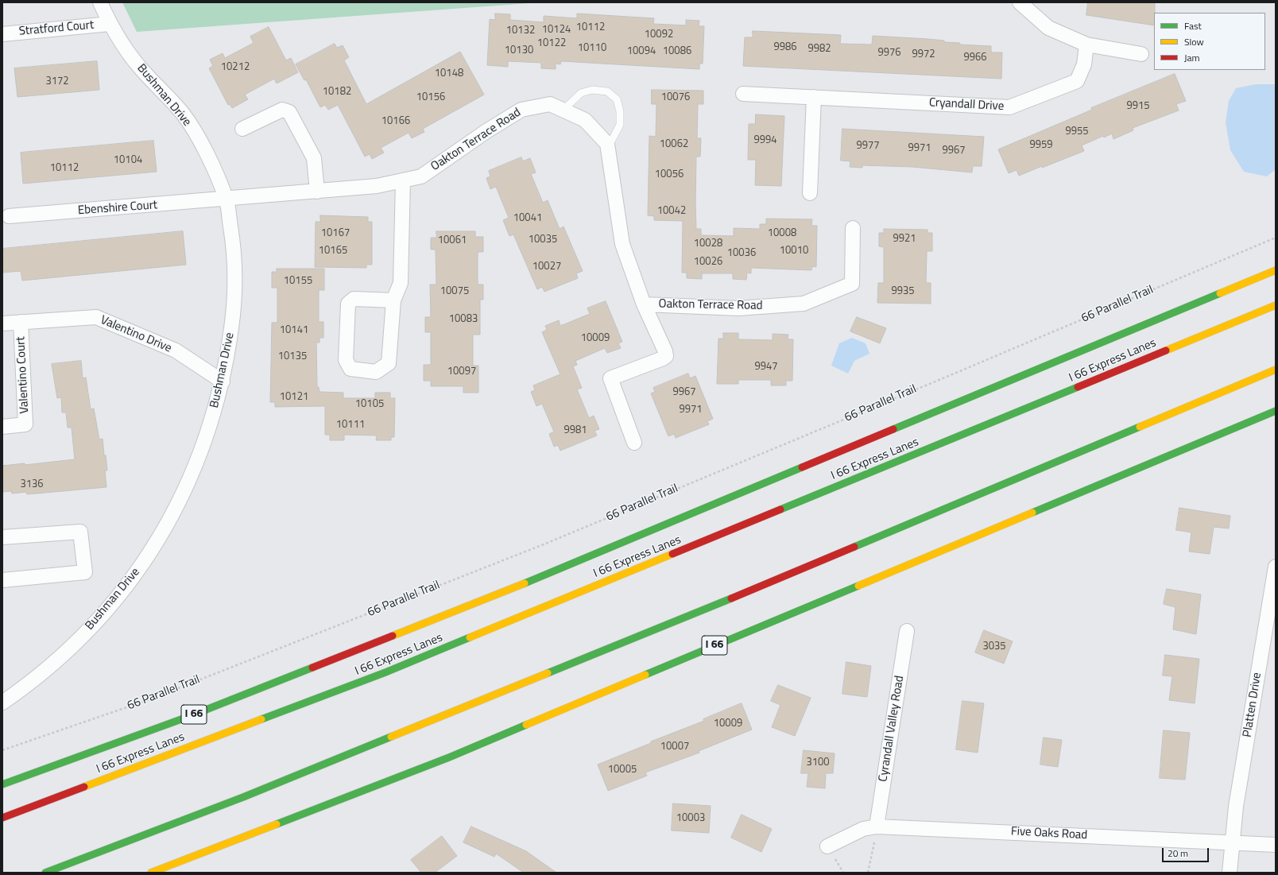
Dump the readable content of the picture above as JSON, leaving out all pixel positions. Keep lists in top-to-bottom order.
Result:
{
  "streets": {
    "highway": ["I 66 Express Lanes", "I 66"],
    "street": [
      "Stratford Court",
      "Bushman Drive",
      "Cryandall Drive",
      "Oakton Terrace Road",
      "Ebenshire Court",
      "Valentino Drive",
      "Valentino Court",
      "Platten Drive",
      "Cyrandall Valley Road",
      "Five Oaks Road"
    ],
    "path": ["66 Parallel Trail"]
  },
  "crossings": [
    ["Stratford Court", "Bushman Drive"],
    ["Bushman Drive", "Oakton Terrace Road"],
    ["Bushman Drive", "Ebenshire Court"],
    ["Bushman Drive", "Valentino Drive"],
    ["Oakton Terrace Road", "Ebenshire Court"],
    ["Valentino Drive", "Valentino Court"],
    ["Platten Drive", "Five Oaks Road"],
    ["Cyrandall Valley Road", "Five Oaks Road"]
  ],
  "house_numbers": [
    "10112",
    "10124",
    "10132",
    "10092",
    "10122",
    "9986",
    "10110",
    "9982",
    "10130",
    "10094",
    "10086",
    "9976",
    "9972",
    "9966",
    "10212",
    "10148",
    "3172",
    "10182",
    "10156",
    "10076",
    "9915",
    "10166",
    "9955",
    "9994",
    "10062",
    "9959",
    "9977",
    "9971",
    "9967",
    "10104",
    "10112",
    "10056",
    "10042",
    "10041",
    "10167",
    "10008",
    "9921",
    "10035",
    "10061",
    "10028",
    "10165",
    "10010",
    "10036",
    "10026",
    "10027",
    "10155",
    "10075",
    "9935",
    "10083",
    "10141",
    "10009",
    "10135",
    "9947",
    "10097",
    "9967",
    "10121",
    "10105",
    "9971",
    "10111",
    "9981",
    "3136",
    "3035",
    "10009",
    "10007",
    "3100",
    "10005",
    "10003"
  ],
  "legend": ["Fast", "Slow", "Jam"],
  "scale_bar": "20 m"
}
